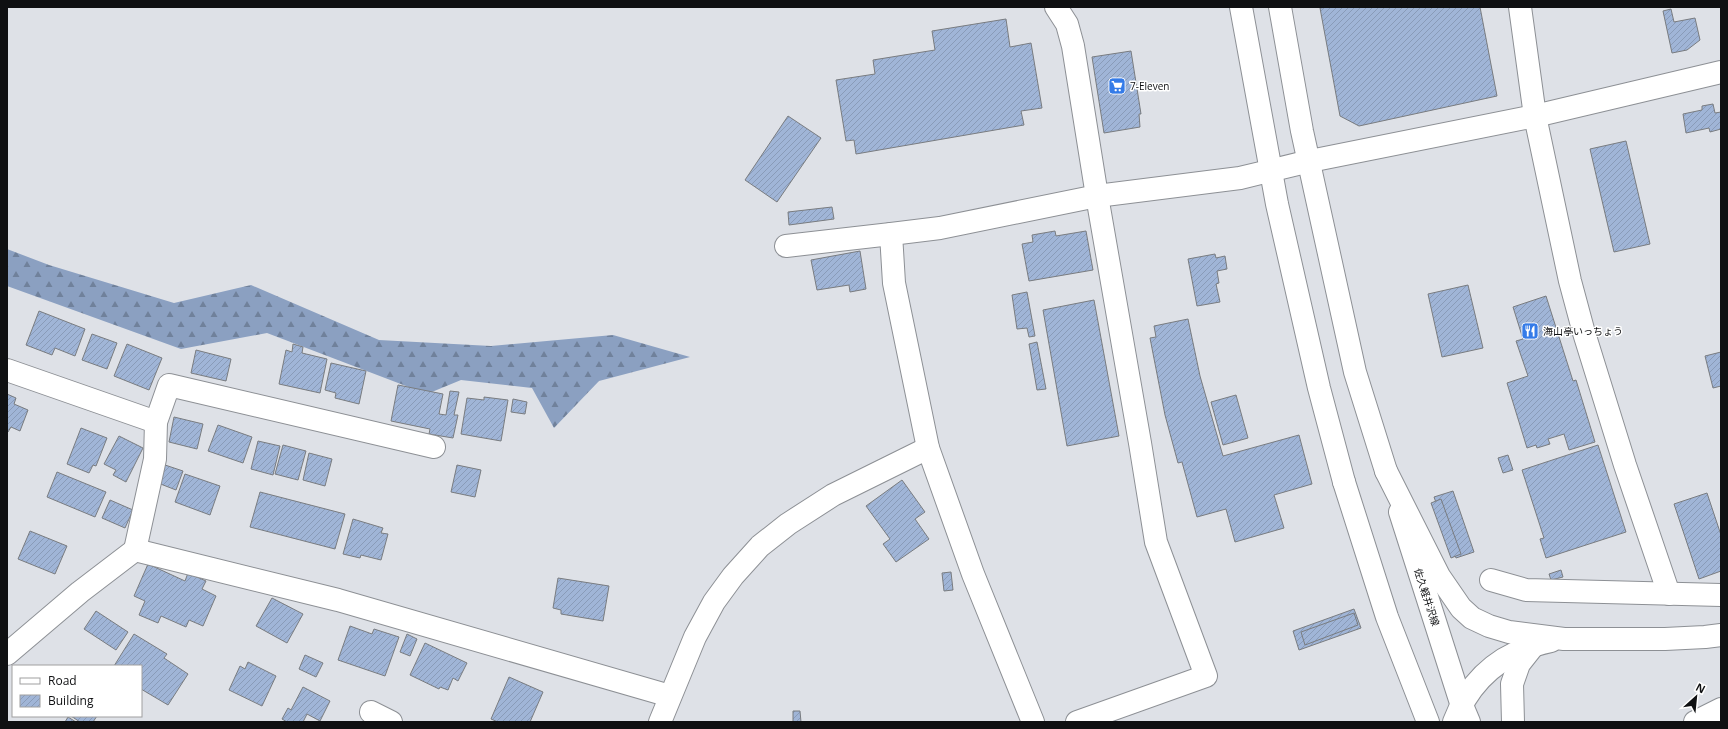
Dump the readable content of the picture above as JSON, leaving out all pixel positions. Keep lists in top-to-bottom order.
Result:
{
  "streets": {
    "main road": ["佐久軽井沢線"]
  },
  "places": {
    "supermarket": ["7-Eleven"],
    "restaurant": ["海山亭いっちょう"]
  },
  "legend": ["Road", "Building"],
  "north": "top right"
}
